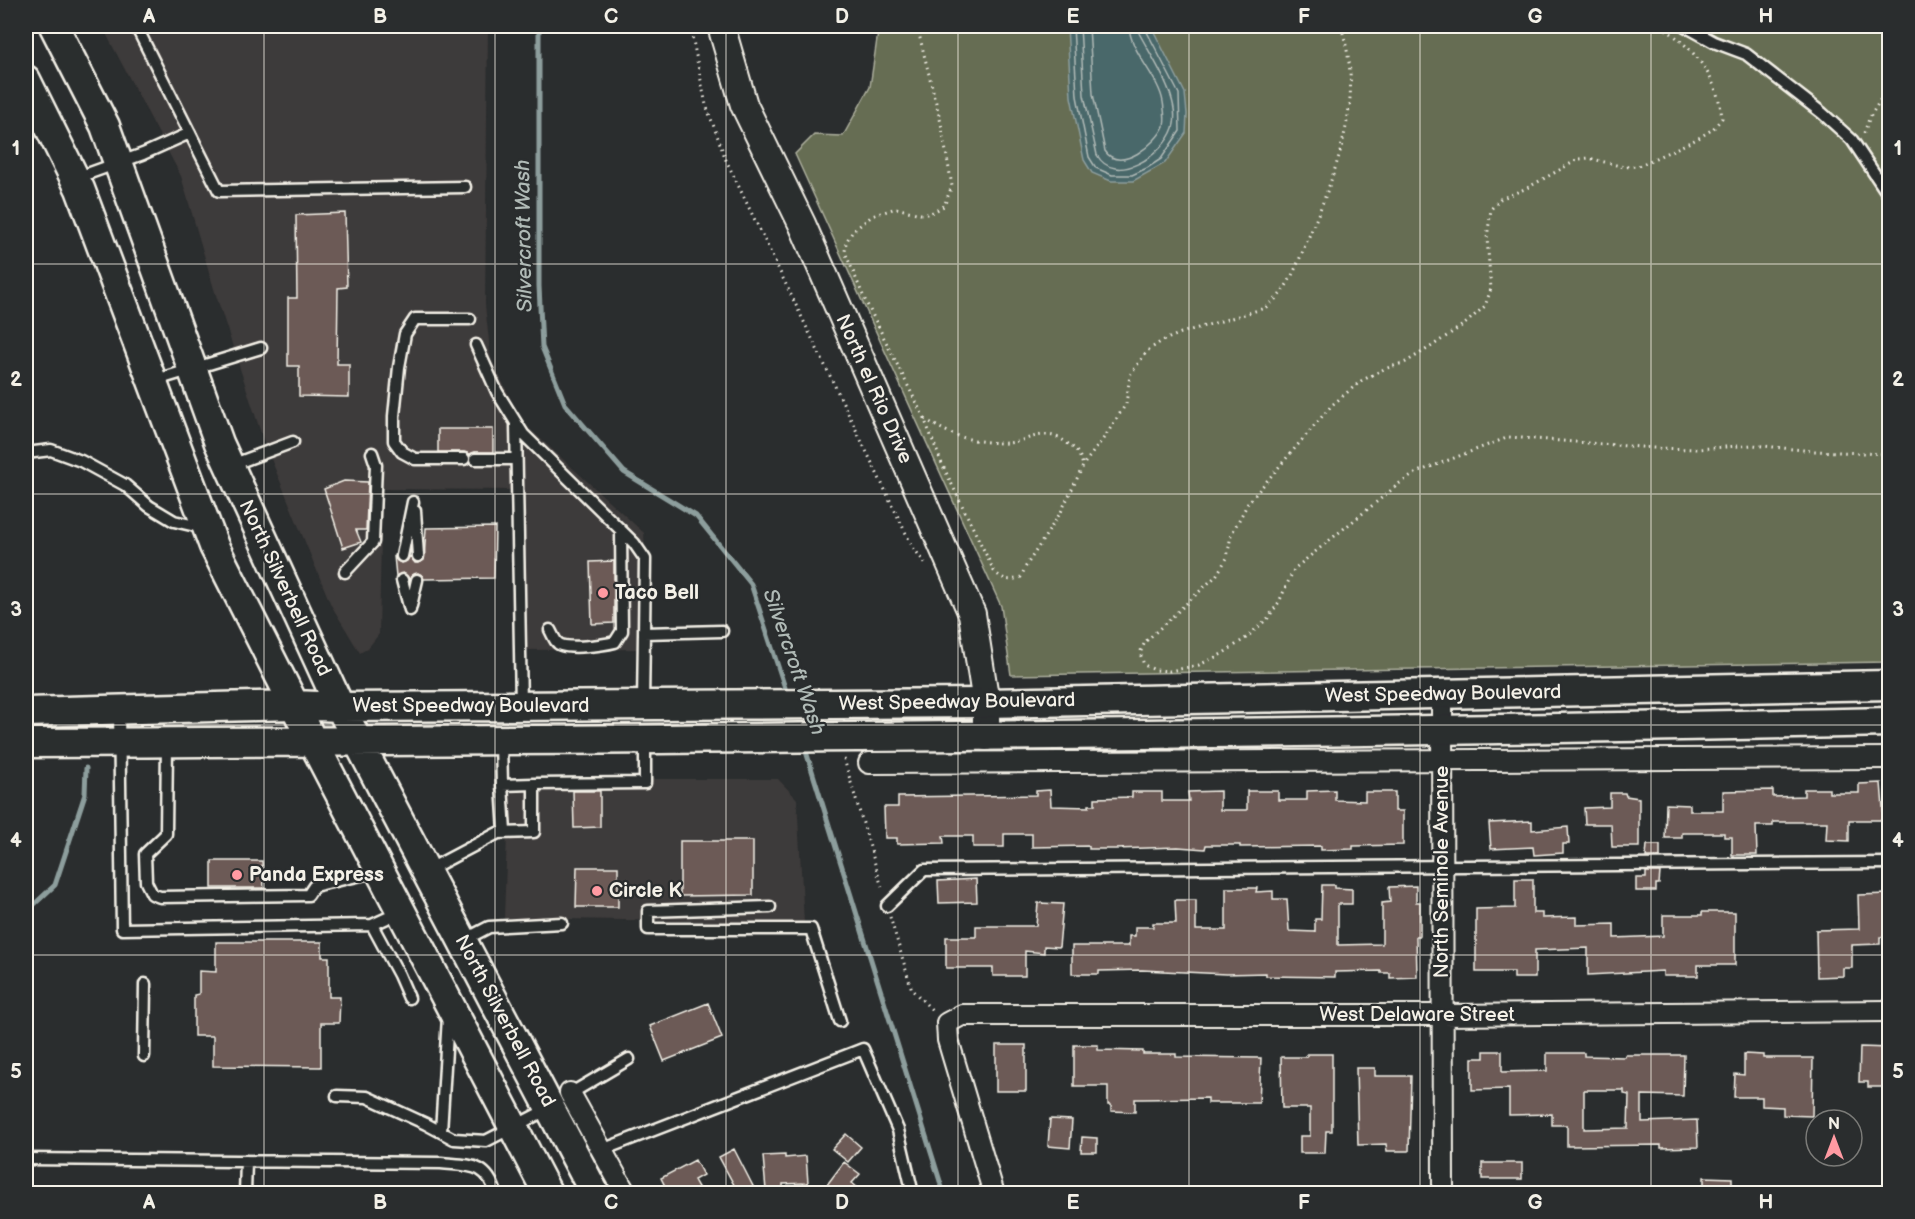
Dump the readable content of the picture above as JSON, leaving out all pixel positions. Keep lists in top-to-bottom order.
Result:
{
  "streets": {
    "main road": ["North Silverbell Road", "West Speedway Boulevard"],
    "street": ["North el Rio Drive", "North Seminole Avenue", "West Delaware Street"]
  },
  "crossings": [
    ["North el Rio Drive", "West Speedway Boulevard"],
    ["North Silverbell Road", "West Speedway Boulevard"],
    ["West Speedway Boulevard", "North Seminole Avenue"],
    ["North Seminole Avenue", "West Delaware Street"]
  ],
  "water": ["Silvercroft Wash"],
  "places": ["Taco Bell", "Panda Express", "Circle K"],
  "north": "top",
  "grid": {
    "columns": [
      "A",
      "B",
      "C",
      "D",
      "E",
      "F",
      "G",
      "H"
    ],
    "rows": [
      "1",
      "2",
      "3",
      "4",
      "5"
    ]
  }
}
